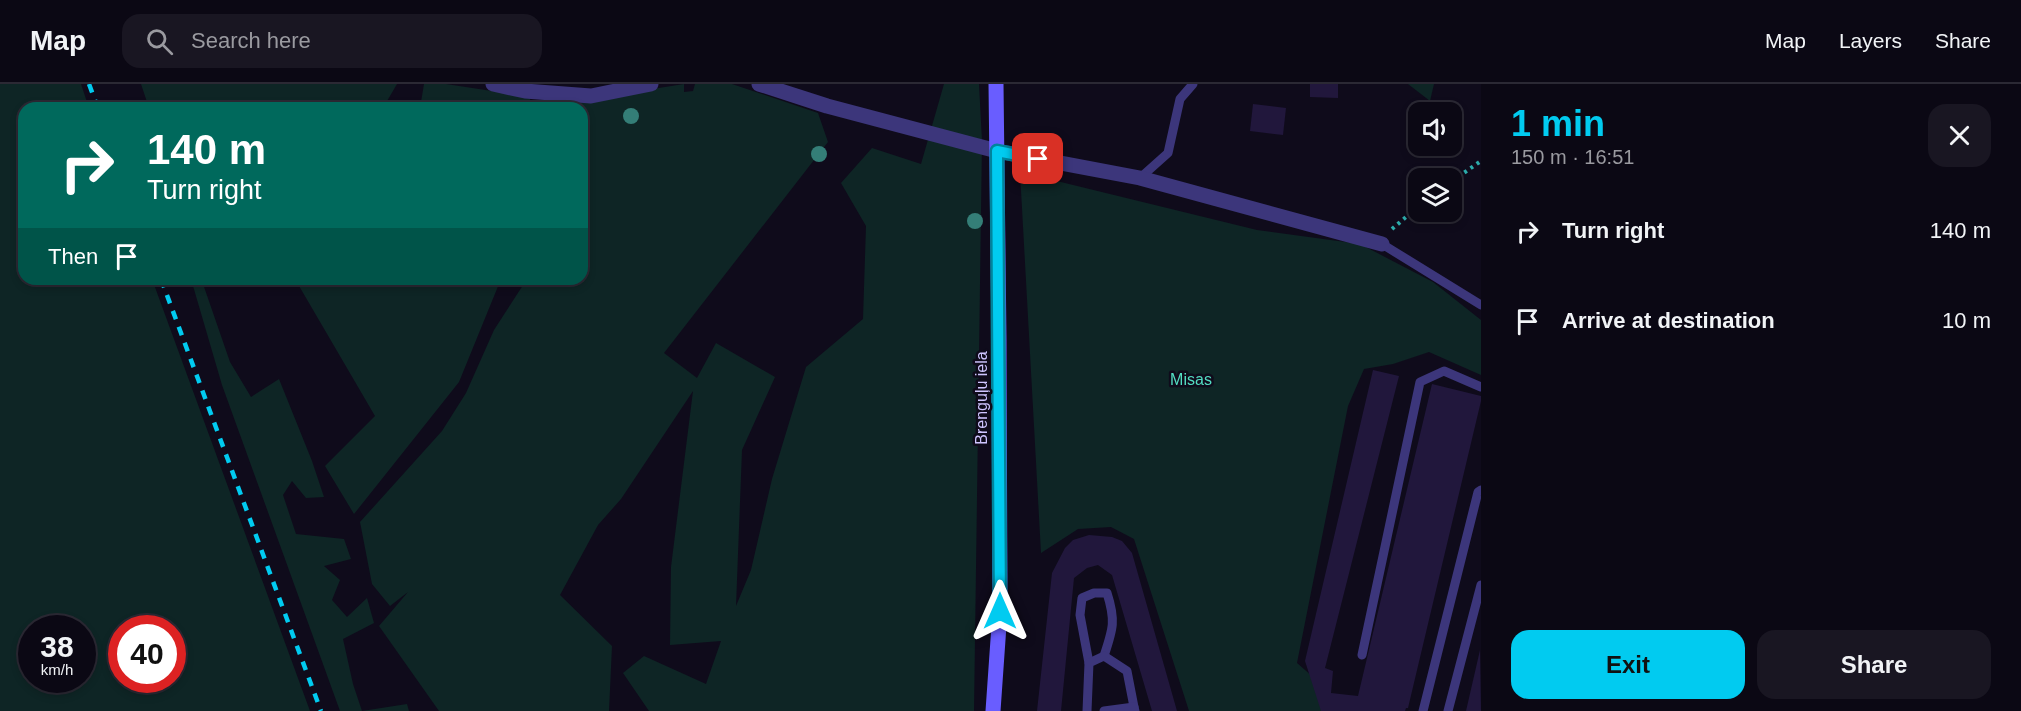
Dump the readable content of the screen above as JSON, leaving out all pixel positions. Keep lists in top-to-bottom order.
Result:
{
  "streets": {
    "street": ["Brenguļu iela"]
  },
  "parks": ["Misas"],
  "page": {
    "header": "Map",
    "search": "Search here",
    "nav": ["Map", "Layers", "Share"],
    "heading": ["1 min", "150 m · 16:51"],
    "turn": ["140 m", "Turn right"],
    "list": [
      {
        "name": "Turn right",
        "value": "140 m"
      },
      {
        "name": "Arrive at destination",
        "value": "10 m"
      }
    ],
    "then": "Then",
    "speed": "38 km/h",
    "limit": "40",
    "buttons": ["Exit", "Share"]
  }
}
